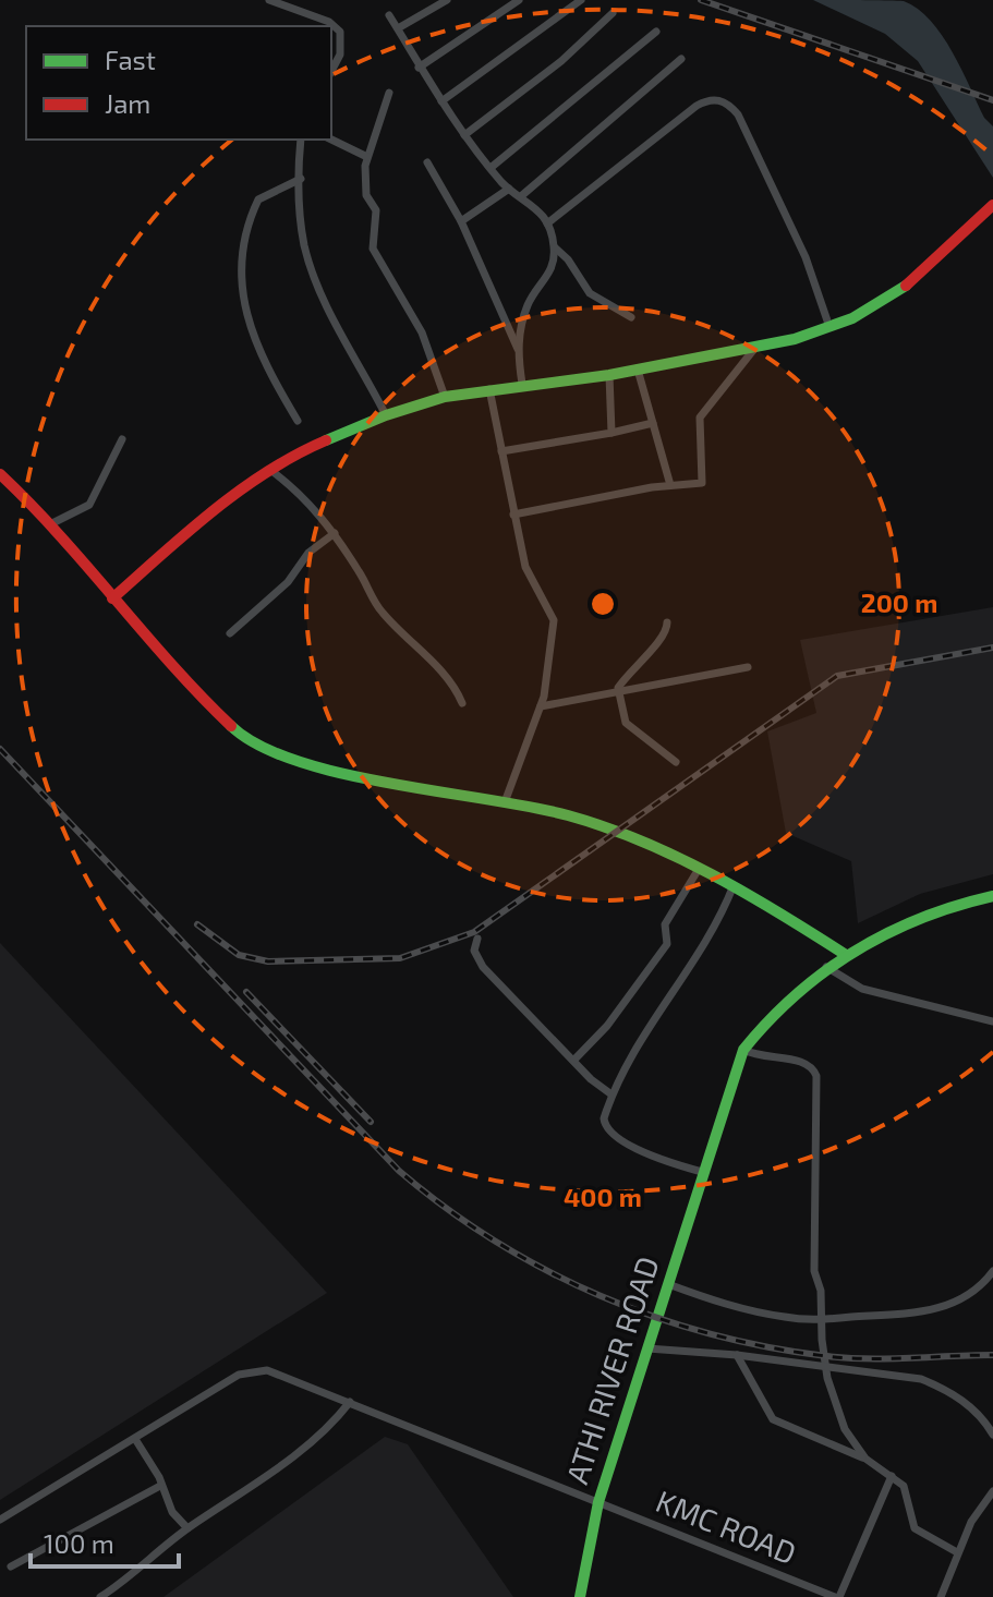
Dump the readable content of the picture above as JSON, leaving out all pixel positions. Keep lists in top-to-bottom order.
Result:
{
  "streets": {
    "street": ["ATHI RIVER ROAD", "KMC ROAD"]
  },
  "crossings": [
    ["ATHI RIVER ROAD", "KMC ROAD"]
  ],
  "legend": ["Fast", "Jam"],
  "scale_bar": "100 m",
  "rings": ["200 m", "400 m"]
}
